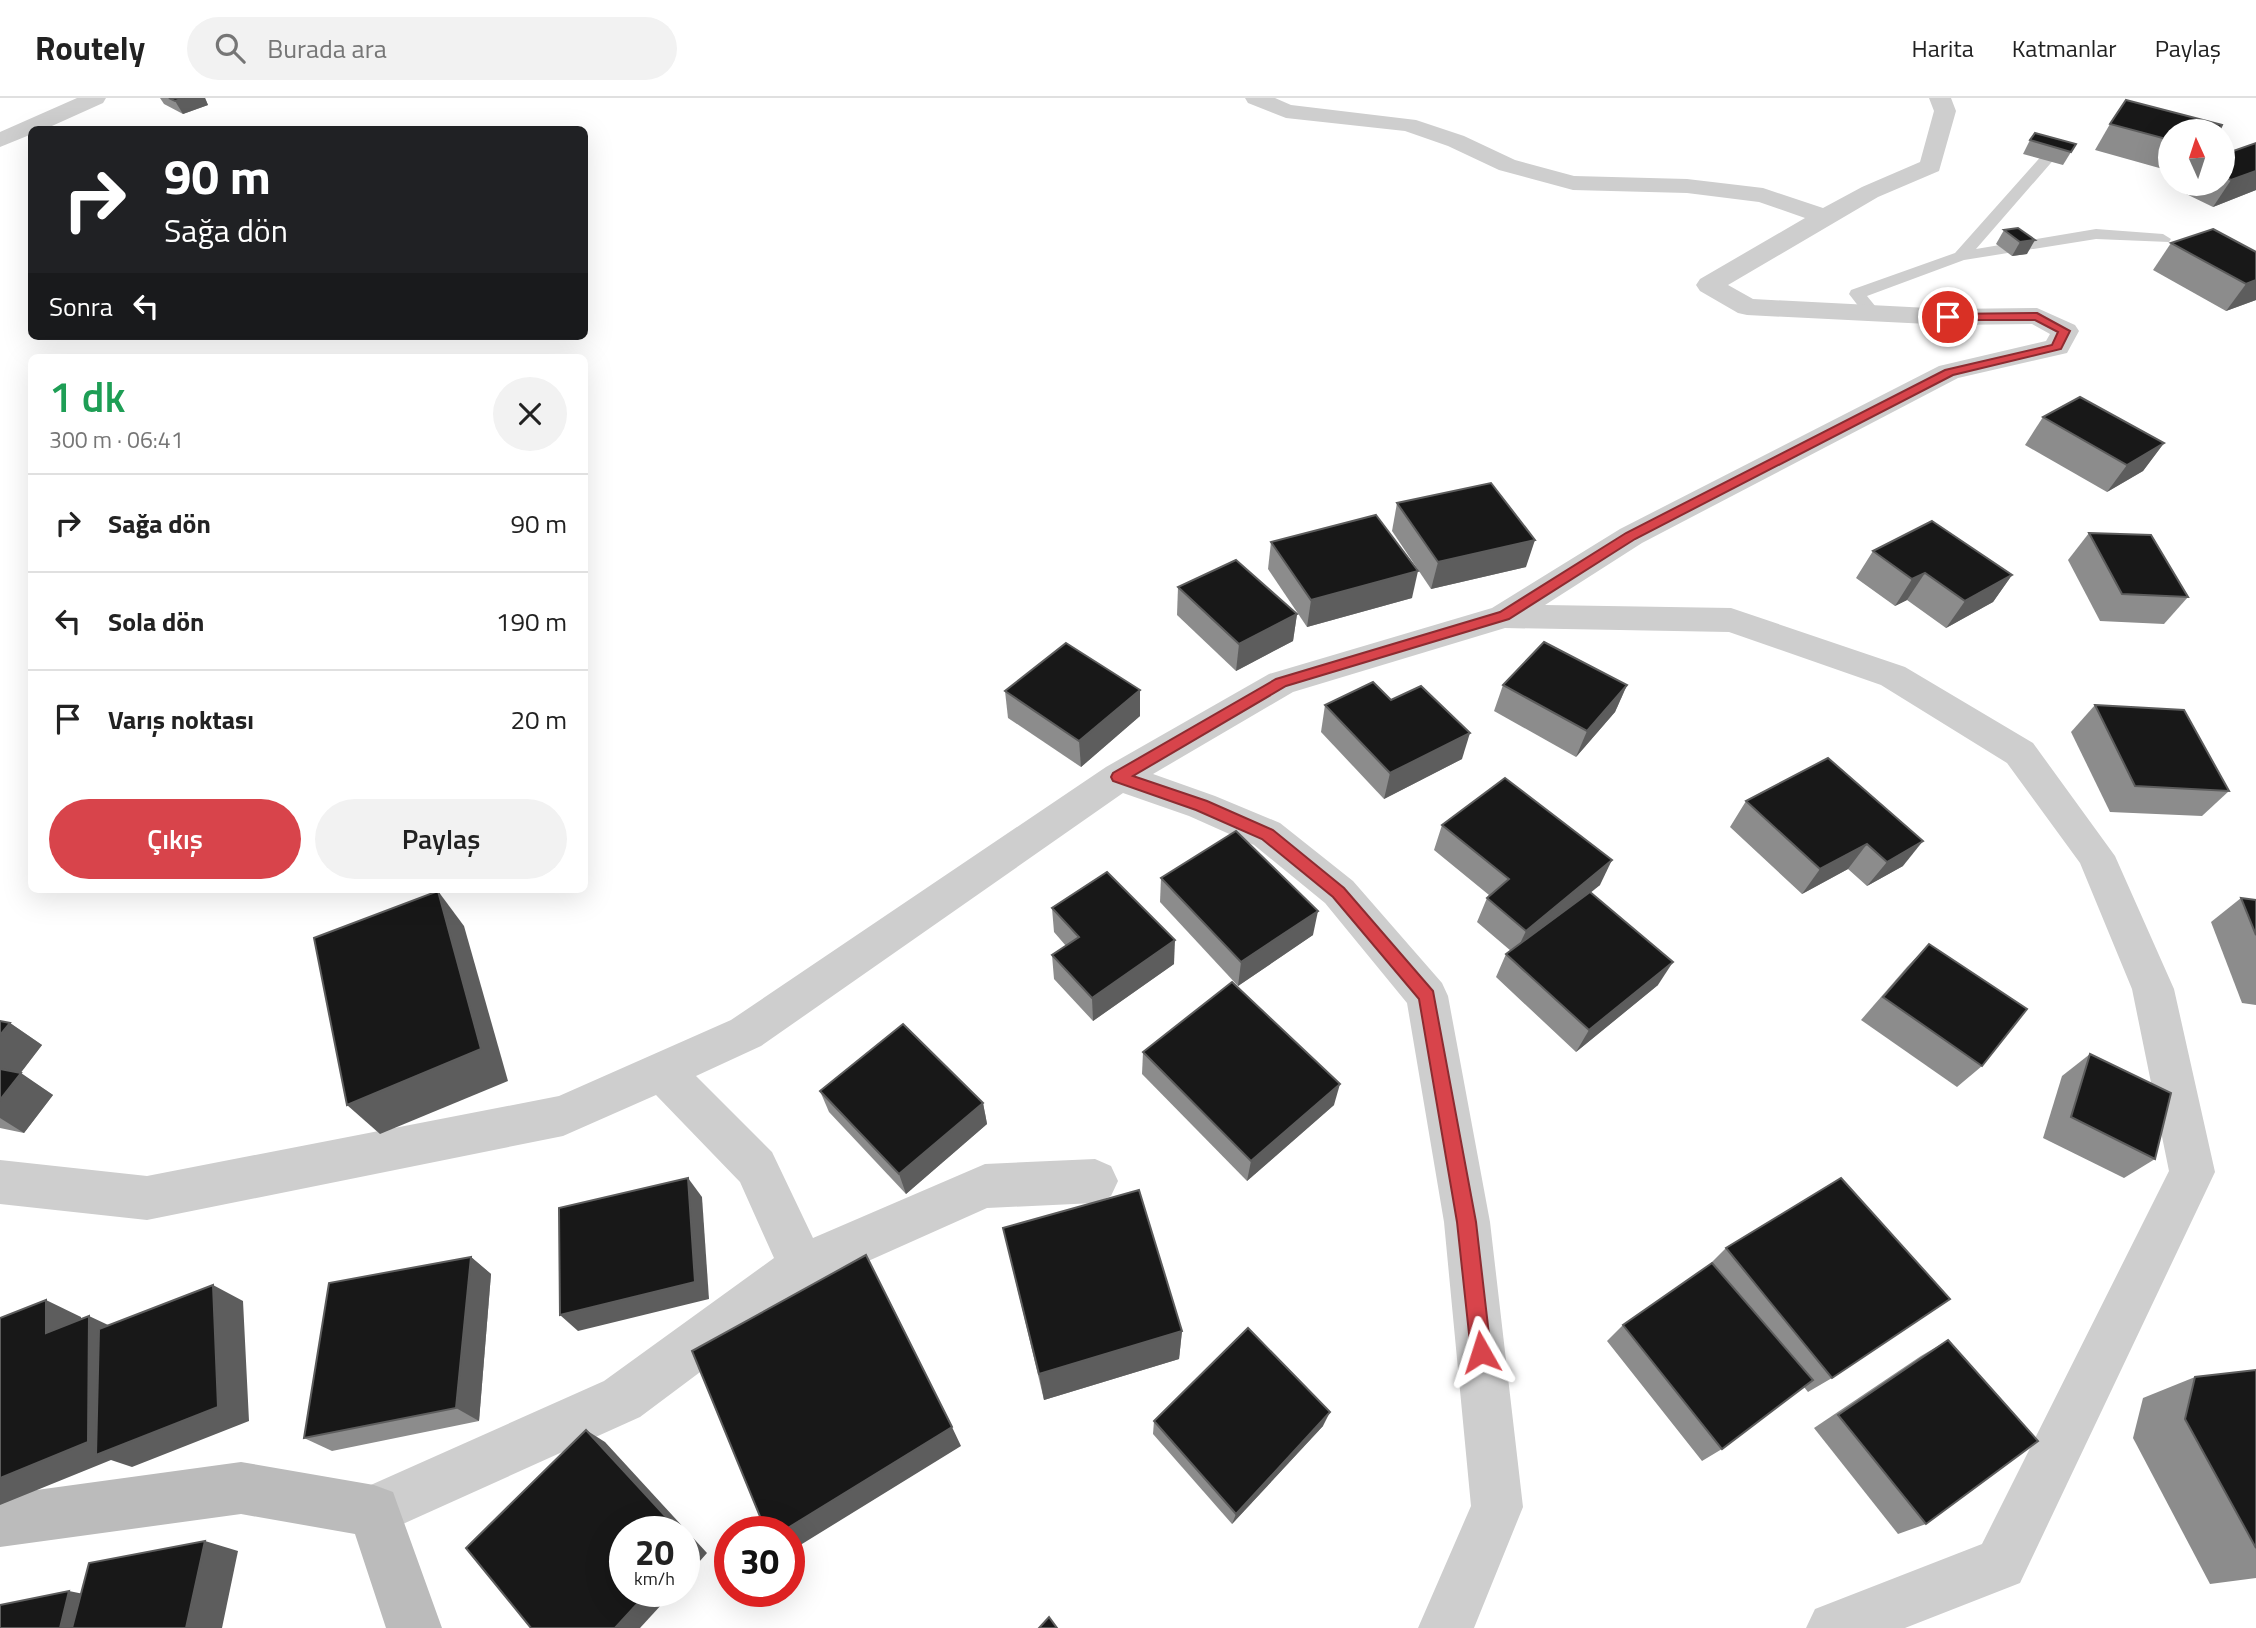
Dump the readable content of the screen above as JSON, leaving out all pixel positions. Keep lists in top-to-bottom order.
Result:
{
  "north": "top",
  "page": {
    "header": "Routely",
    "search": "Burada ara",
    "nav": ["Harita", "Katmanlar", "Paylaş"],
    "turn": ["90 m", "Sağa dön"],
    "then": "Sonra",
    "heading": ["1 dk", "300 m · 06:41"],
    "list": [
      {
        "name": "Sağa dön",
        "value": "90 m"
      },
      {
        "name": "Sola dön",
        "value": "190 m"
      },
      {
        "name": "Varış noktası",
        "value": "20 m"
      }
    ],
    "buttons": ["Çıkış", "Paylaş"],
    "speed": "20 km/h",
    "limit": "30"
  }
}
